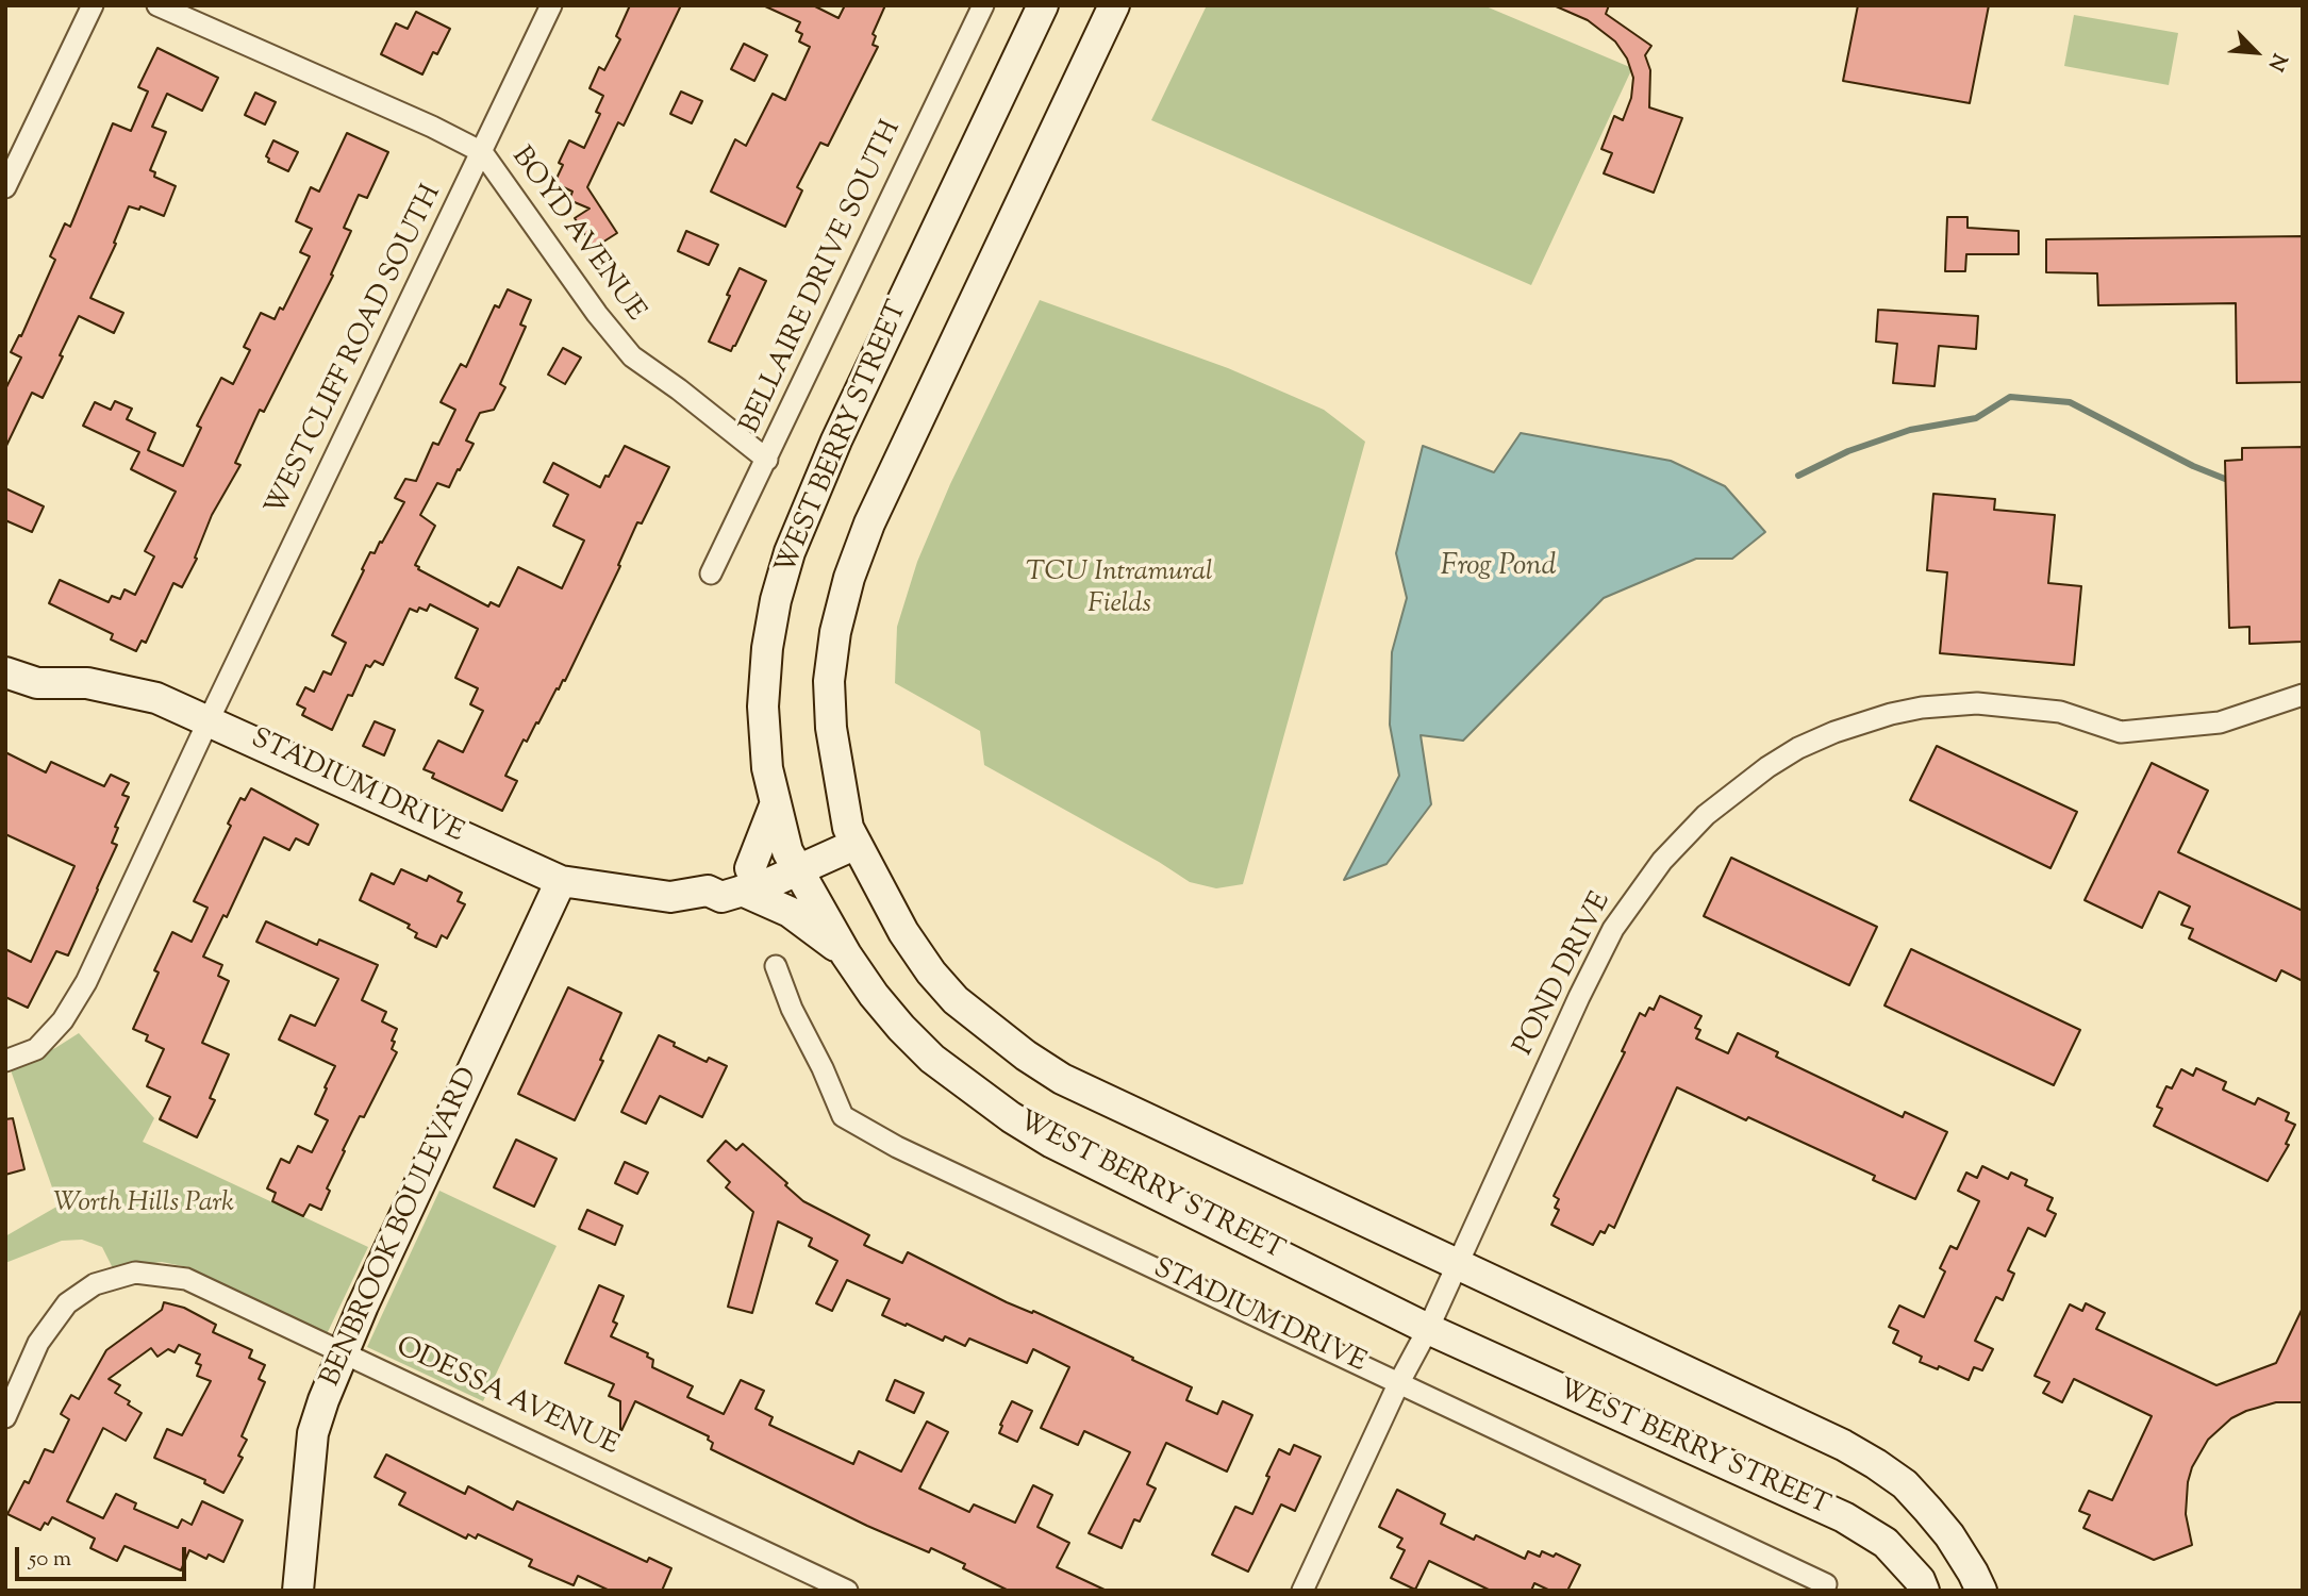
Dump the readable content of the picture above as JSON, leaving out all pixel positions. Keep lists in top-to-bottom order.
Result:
{
  "streets": {
    "main road": ["WEST BERRY STREET", "STADIUM DRIVE", "BENBROOK BOULEVARD"],
    "street": [
      "BOYD AVENUE",
      "BELLAIRE DRIVE SOUTH",
      "WESTCLIFF ROAD SOUTH",
      "POND DRIVE",
      "ODESSA AVENUE"
    ]
  },
  "crossings": [
    ["BOYD AVENUE", "BELLAIRE DRIVE SOUTH"],
    ["BOYD AVENUE", "WESTCLIFF ROAD SOUTH"],
    ["WESTCLIFF ROAD SOUTH", "STADIUM DRIVE"],
    ["WEST BERRY STREET", "STADIUM DRIVE"],
    ["WEST BERRY STREET", "POND DRIVE"],
    ["STADIUM DRIVE", "POND DRIVE"],
    ["STADIUM DRIVE", "BENBROOK BOULEVARD"],
    ["BENBROOK BOULEVARD", "ODESSA AVENUE"]
  ],
  "water": ["Frog Pond"],
  "parks": ["TCU Intramural Fields", "Worth Hills Park"],
  "scale_bar": "50 m",
  "north": "bottom right"
}
